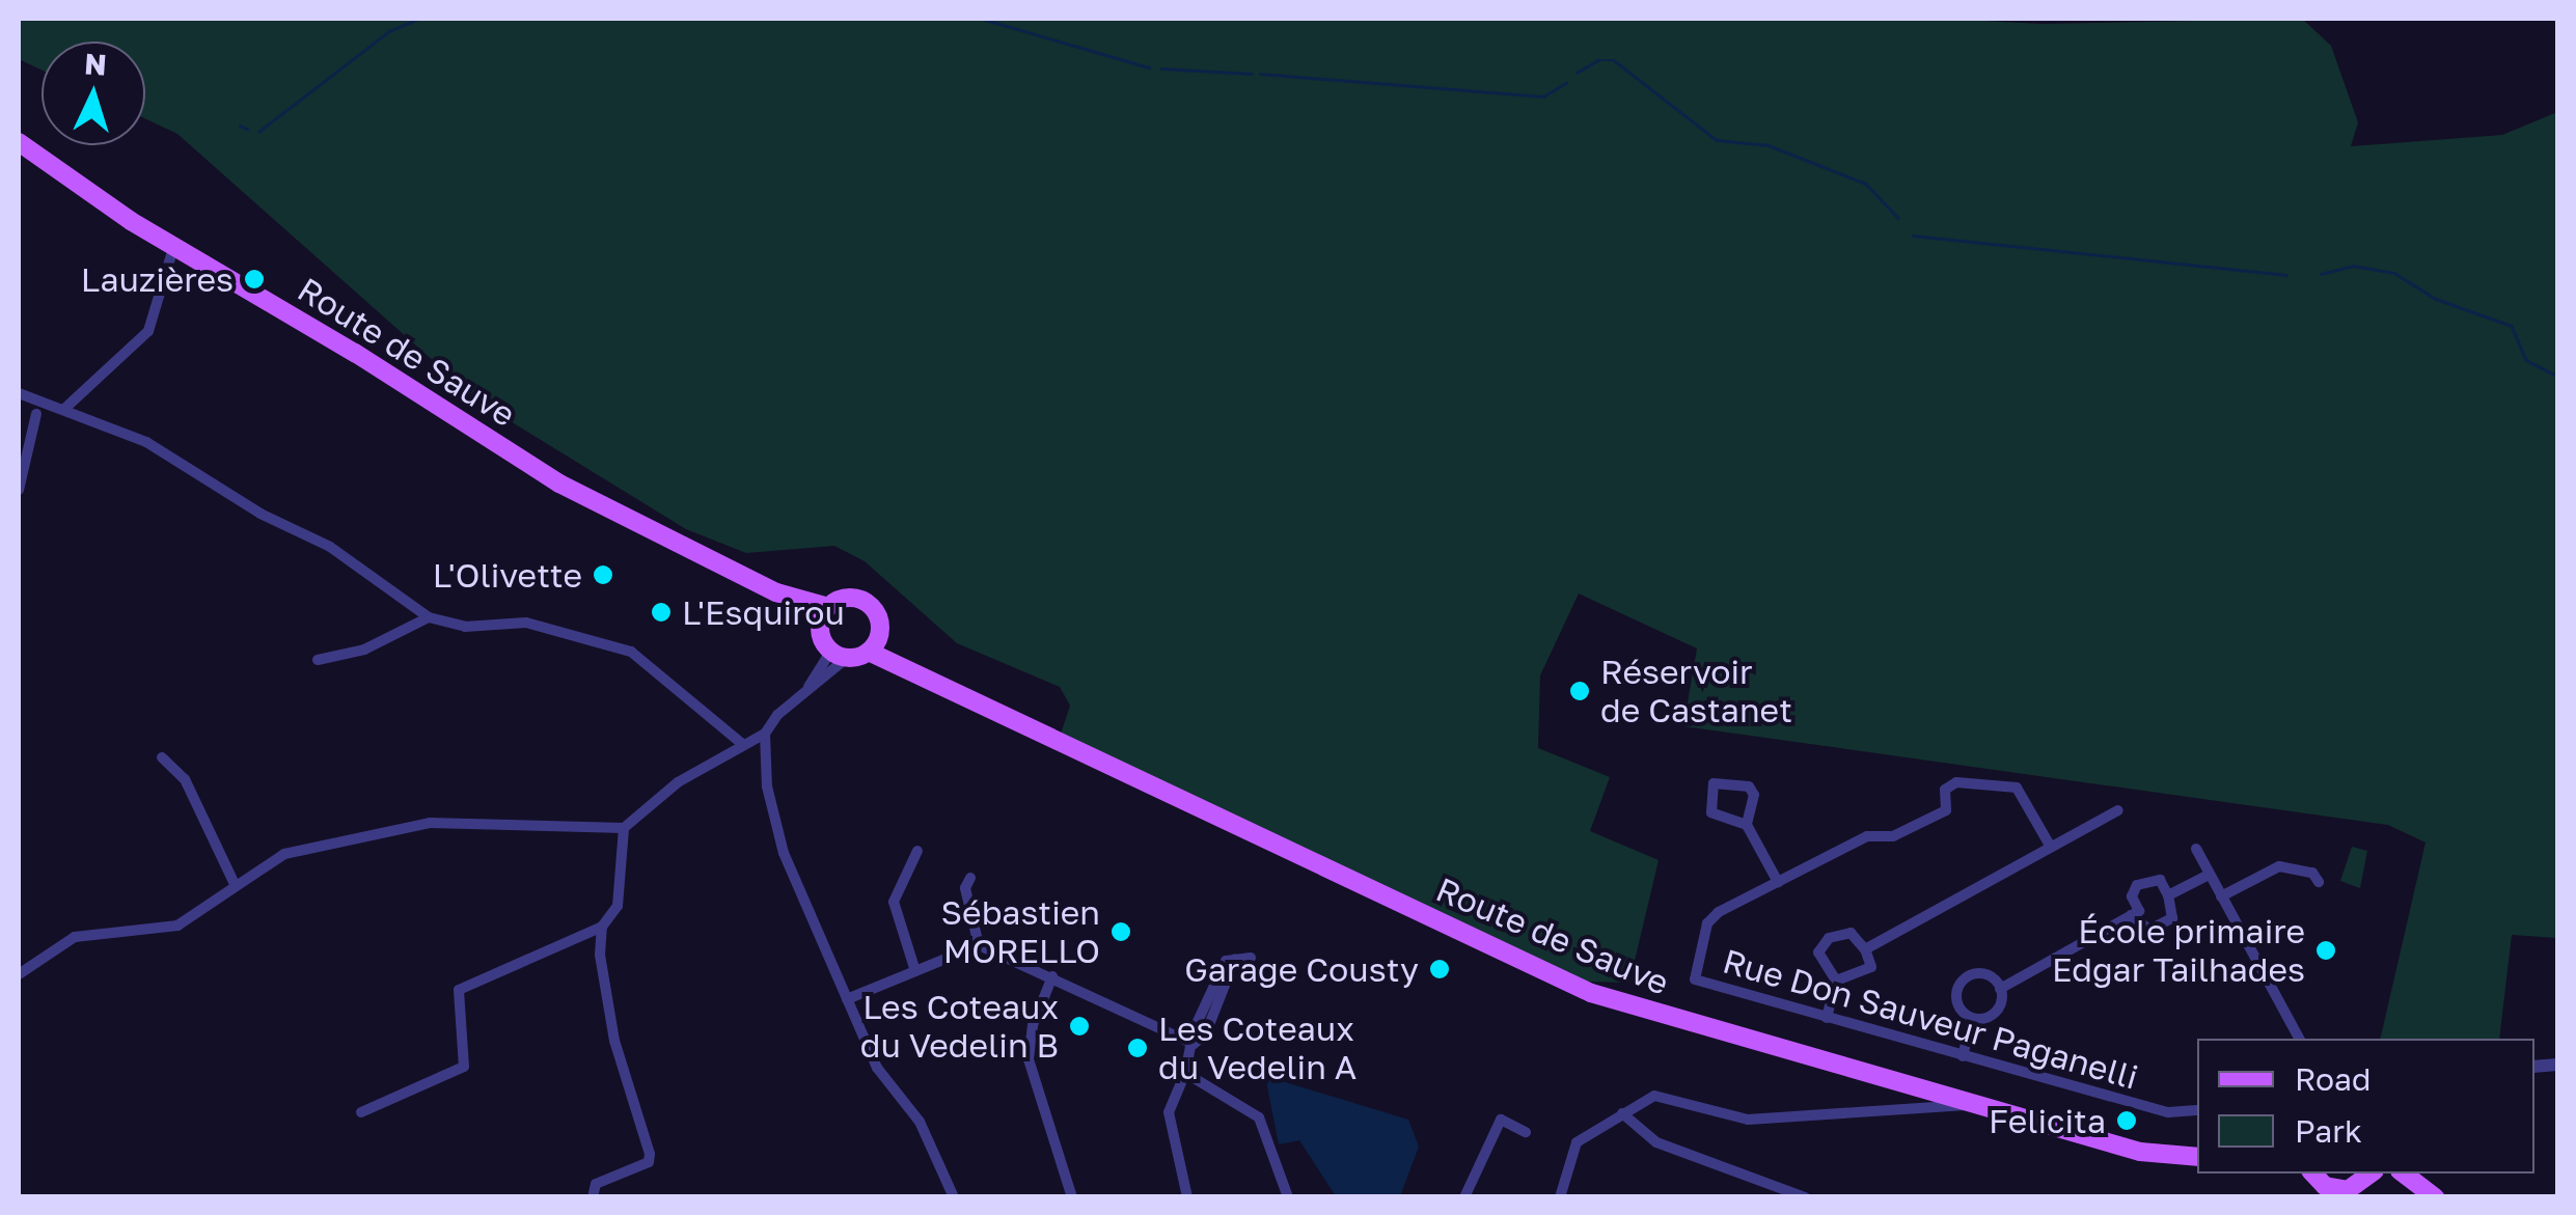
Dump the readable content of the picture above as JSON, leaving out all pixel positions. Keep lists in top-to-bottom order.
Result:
{
  "streets": {
    "main road": ["Route de Sauve"],
    "street": ["Rue Don Sauveur Paganelli"]
  },
  "places": [
    "Lauzières",
    "L'Olivette",
    "L'Esquirou",
    "Réservoir de Castanet",
    "Sébastien MORELLO",
    "École primaire Edgar Tailhades",
    "Garage Cousty",
    "Les Coteaux du Vedelin B",
    "Les Coteaux du Vedelin A",
    "Felicita"
  ],
  "legend": ["Road", "Park"],
  "north": "top"
}
